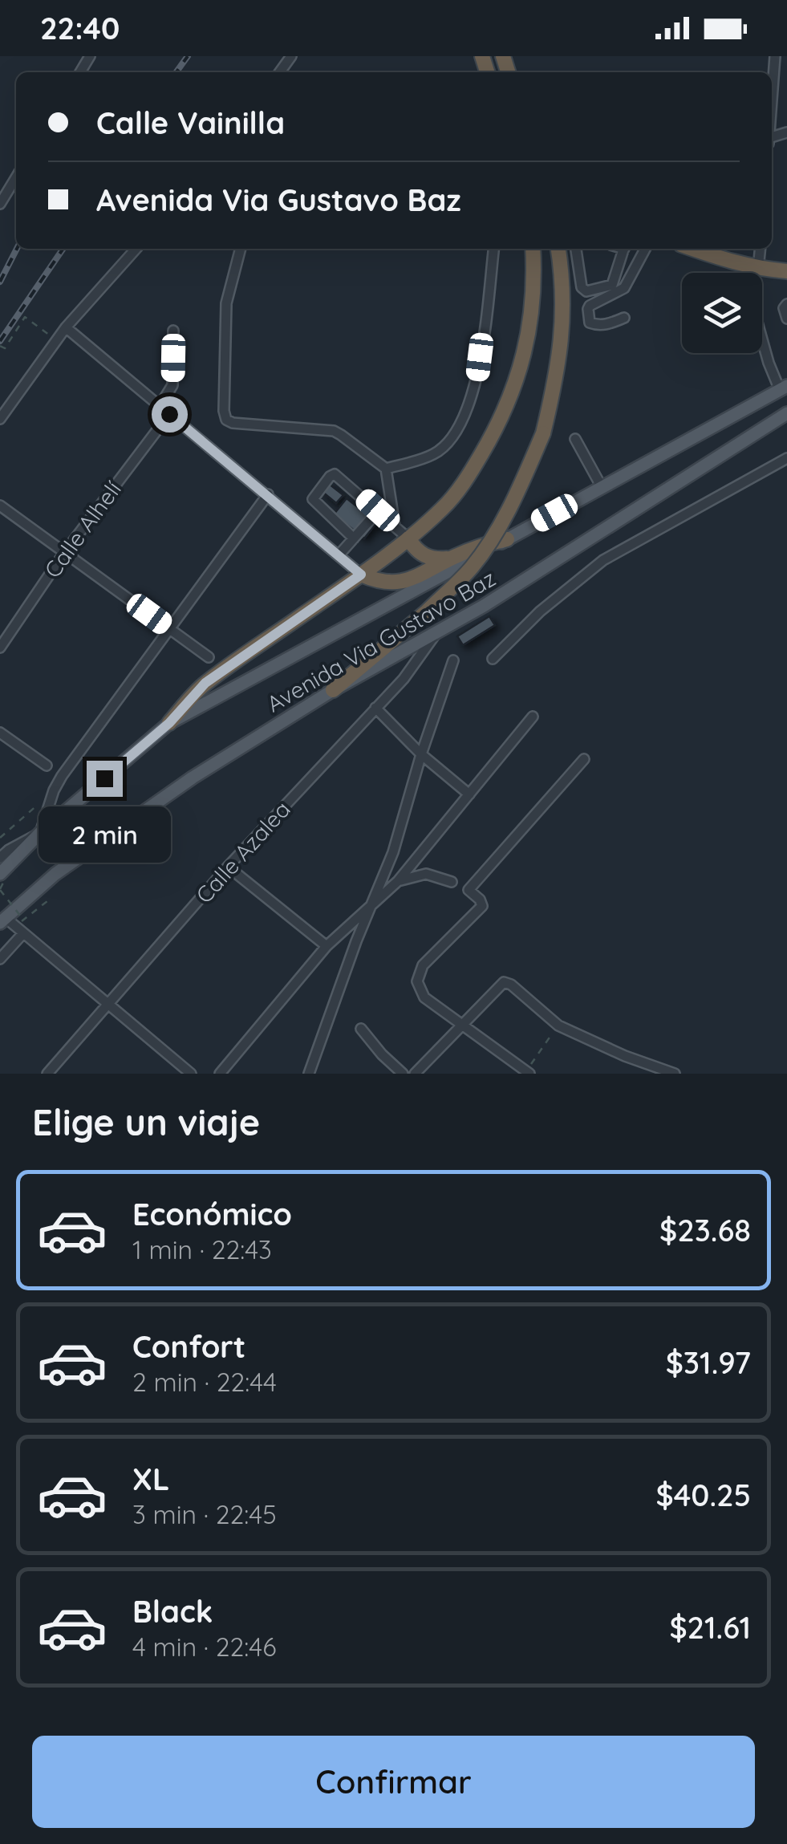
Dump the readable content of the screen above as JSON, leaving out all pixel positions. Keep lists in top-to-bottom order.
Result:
{
  "streets": {
    "main road": ["Avenida Via Gustavo Baz"],
    "street": ["Calle Alhelí", "Calle Azalea"]
  },
  "crossings": [
    ["Avenida Via Gustavo Baz", "Calle Azalea"]
  ],
  "page": {
    "status": "22:40",
    "banner": ["Calle Vainilla", "Avenida Via Gustavo Baz"],
    "bubble": "2 min",
    "heading": "Elige un viaje",
    "list": [
      {
        "name": "Económico",
        "note": "1 min · 22:43",
        "value": "$23.68"
      },
      {
        "name": "Confort",
        "note": "2 min · 22:44",
        "value": "$31.97"
      },
      {
        "name": "XL",
        "note": "3 min · 22:45",
        "value": "$40.25"
      },
      {
        "name": "Black",
        "note": "4 min · 22:46",
        "value": "$21.61"
      }
    ],
    "buttons": "Confirmar"
  }
}
